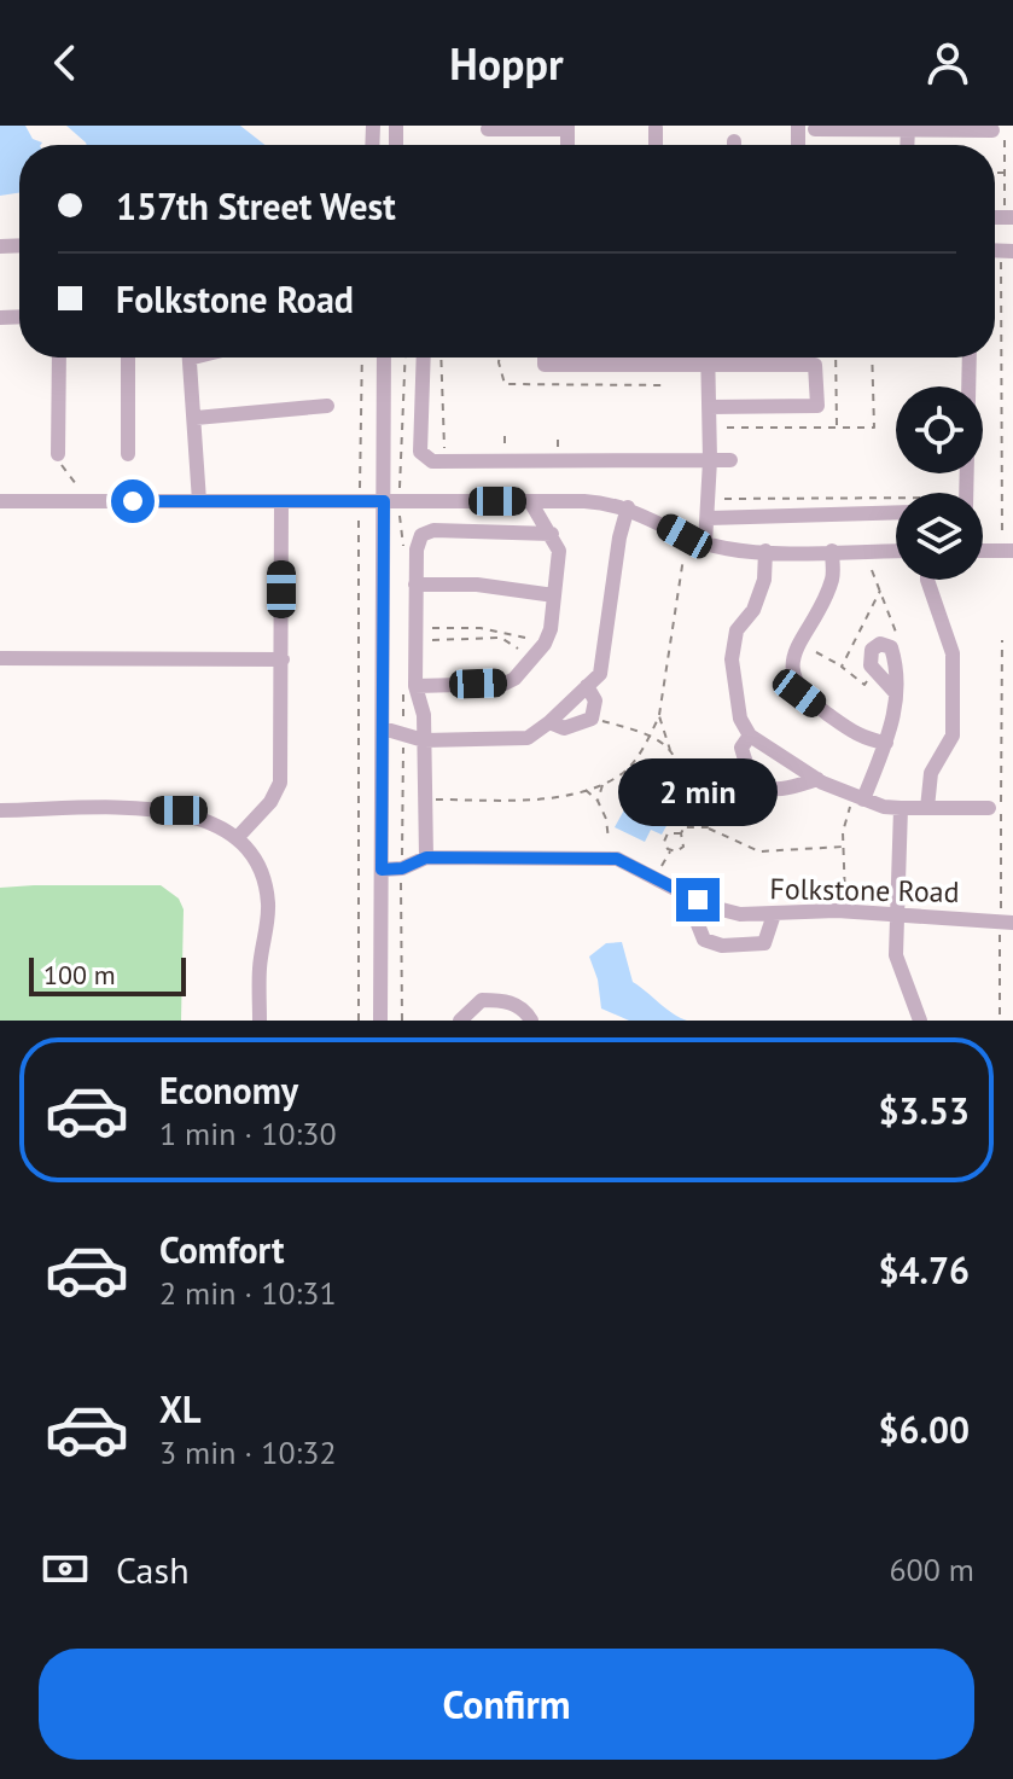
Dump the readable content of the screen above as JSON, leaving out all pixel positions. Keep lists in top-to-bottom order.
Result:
{
  "streets": {
    "street": ["Folkstone Road"]
  },
  "scale_bar": "100 m",
  "page": {
    "header": "Hoppr",
    "banner": ["157th Street West", "Folkstone Road"],
    "bubble": "2 min",
    "scale": "100 m",
    "list": [
      {
        "name": "Economy",
        "note": "1 min · 10:30",
        "value": "$3.53"
      },
      {
        "name": "Comfort",
        "note": "2 min · 10:31",
        "value": "$4.76"
      },
      {
        "name": "XL",
        "note": "3 min · 10:32",
        "value": "$6.00"
      }
    ],
    "pay": ["Cash", "600 m"],
    "buttons": "Confirm"
  }
}
